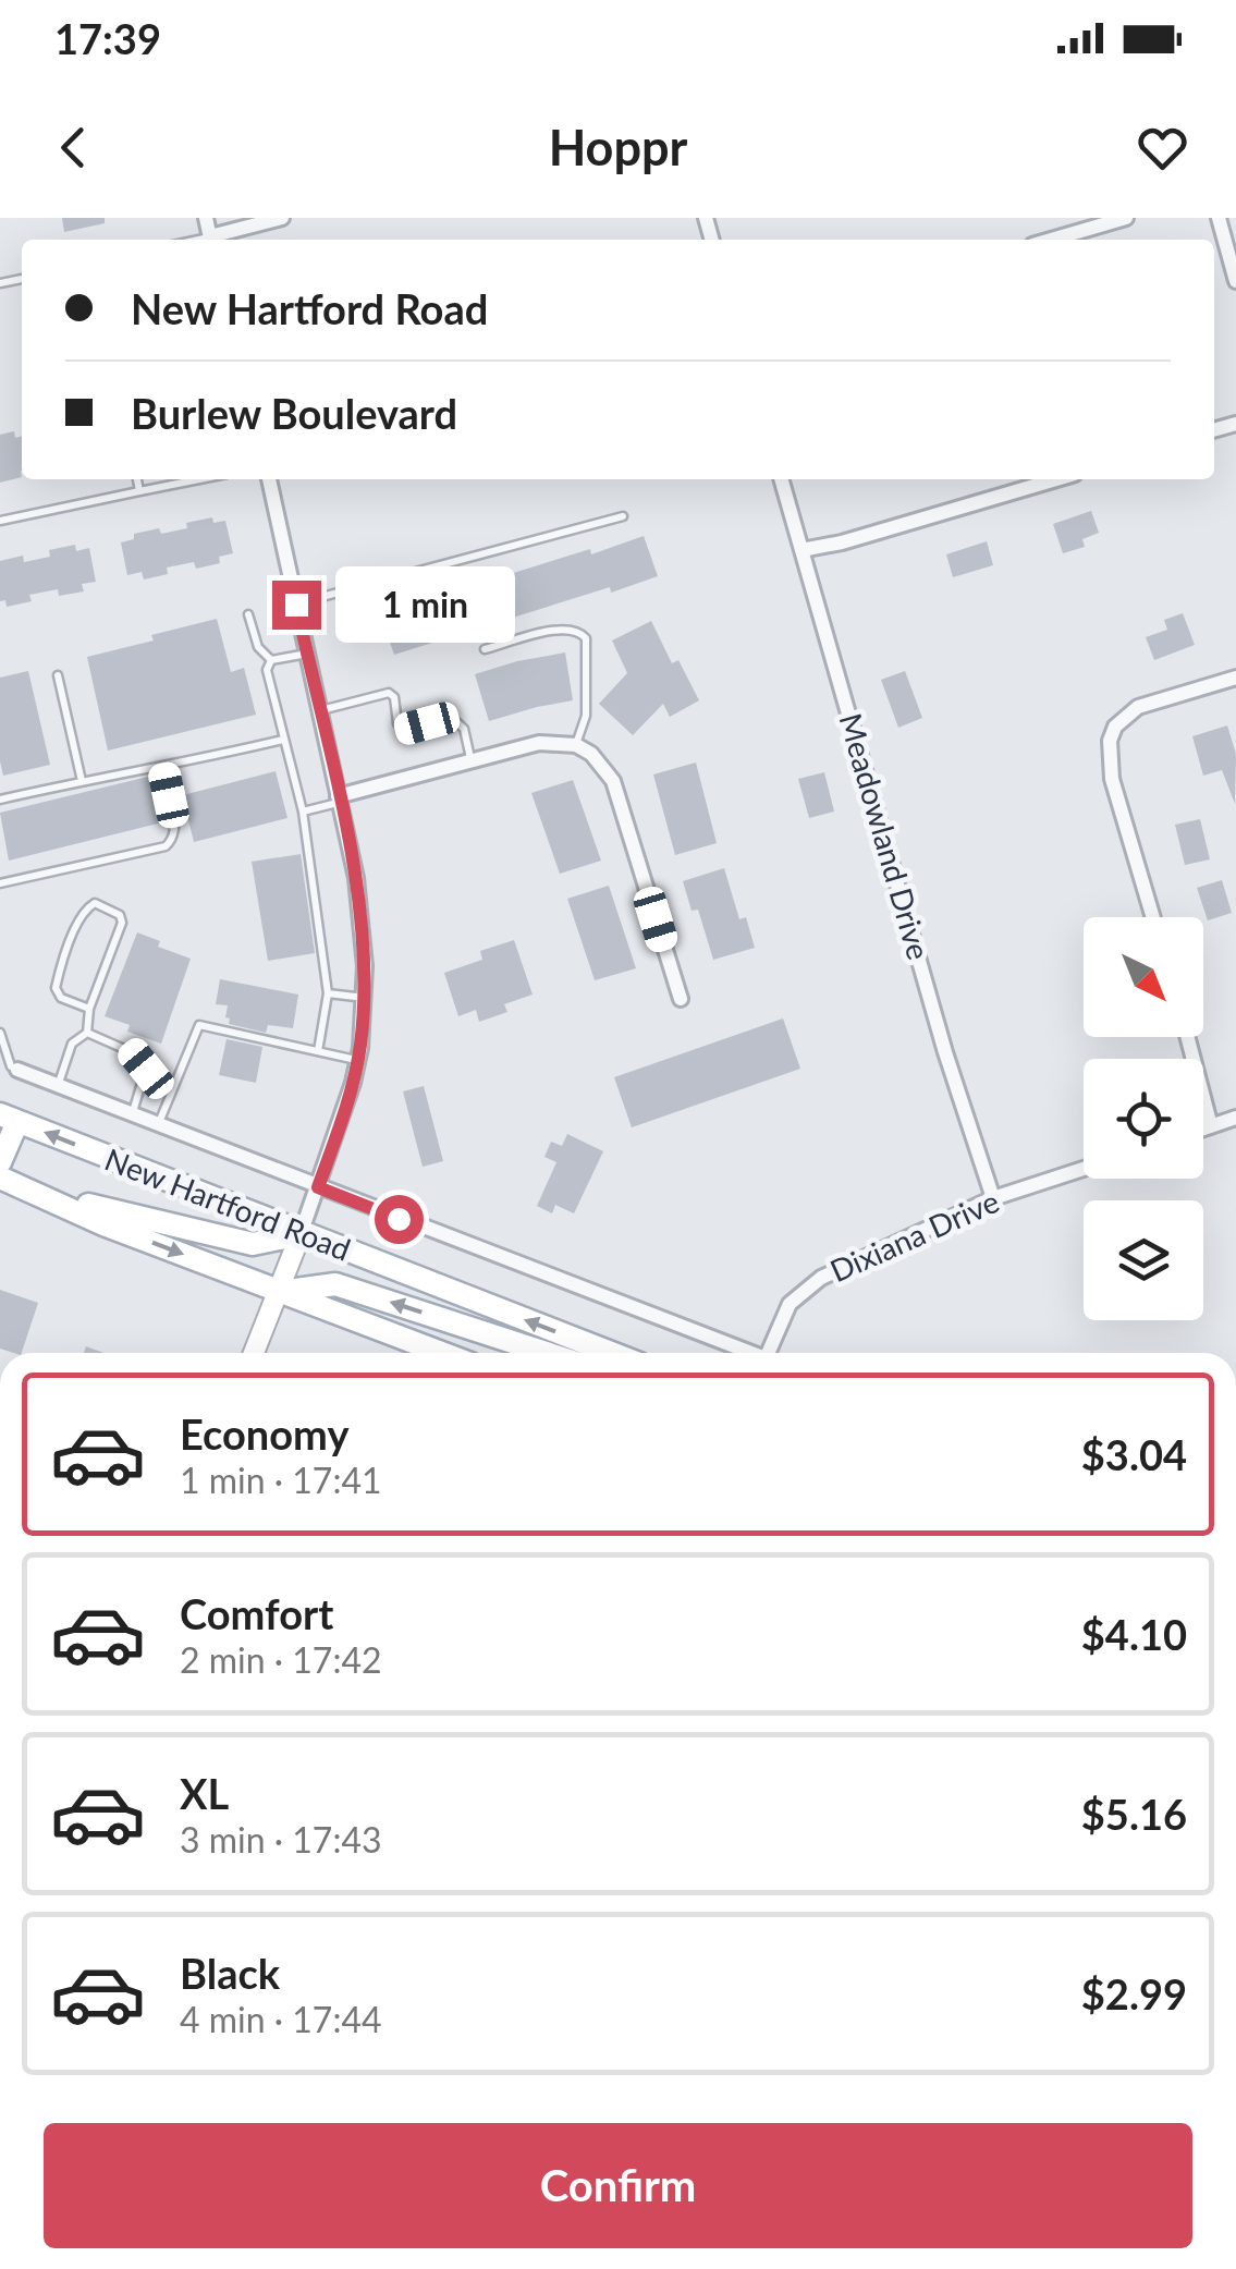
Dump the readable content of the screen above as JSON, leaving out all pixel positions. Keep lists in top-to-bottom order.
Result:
{
  "streets": {
    "main road": ["New Hartford Road"],
    "street": ["Meadowland Drive", "Dixiana Drive"]
  },
  "crossings": [
    ["Meadowland Drive", "Dixiana Drive"]
  ],
  "north": "bottom right",
  "page": {
    "status": "17:39",
    "header": "Hoppr",
    "banner": ["New Hartford Road", "Burlew Boulevard"],
    "bubble": "1 min",
    "list": [
      {
        "name": "Economy",
        "note": "1 min · 17:41",
        "value": "$3.04"
      },
      {
        "name": "Comfort",
        "note": "2 min · 17:42",
        "value": "$4.10"
      },
      {
        "name": "XL",
        "note": "3 min · 17:43",
        "value": "$5.16"
      },
      {
        "name": "Black",
        "note": "4 min · 17:44",
        "value": "$2.99"
      }
    ],
    "buttons": "Confirm"
  }
}
